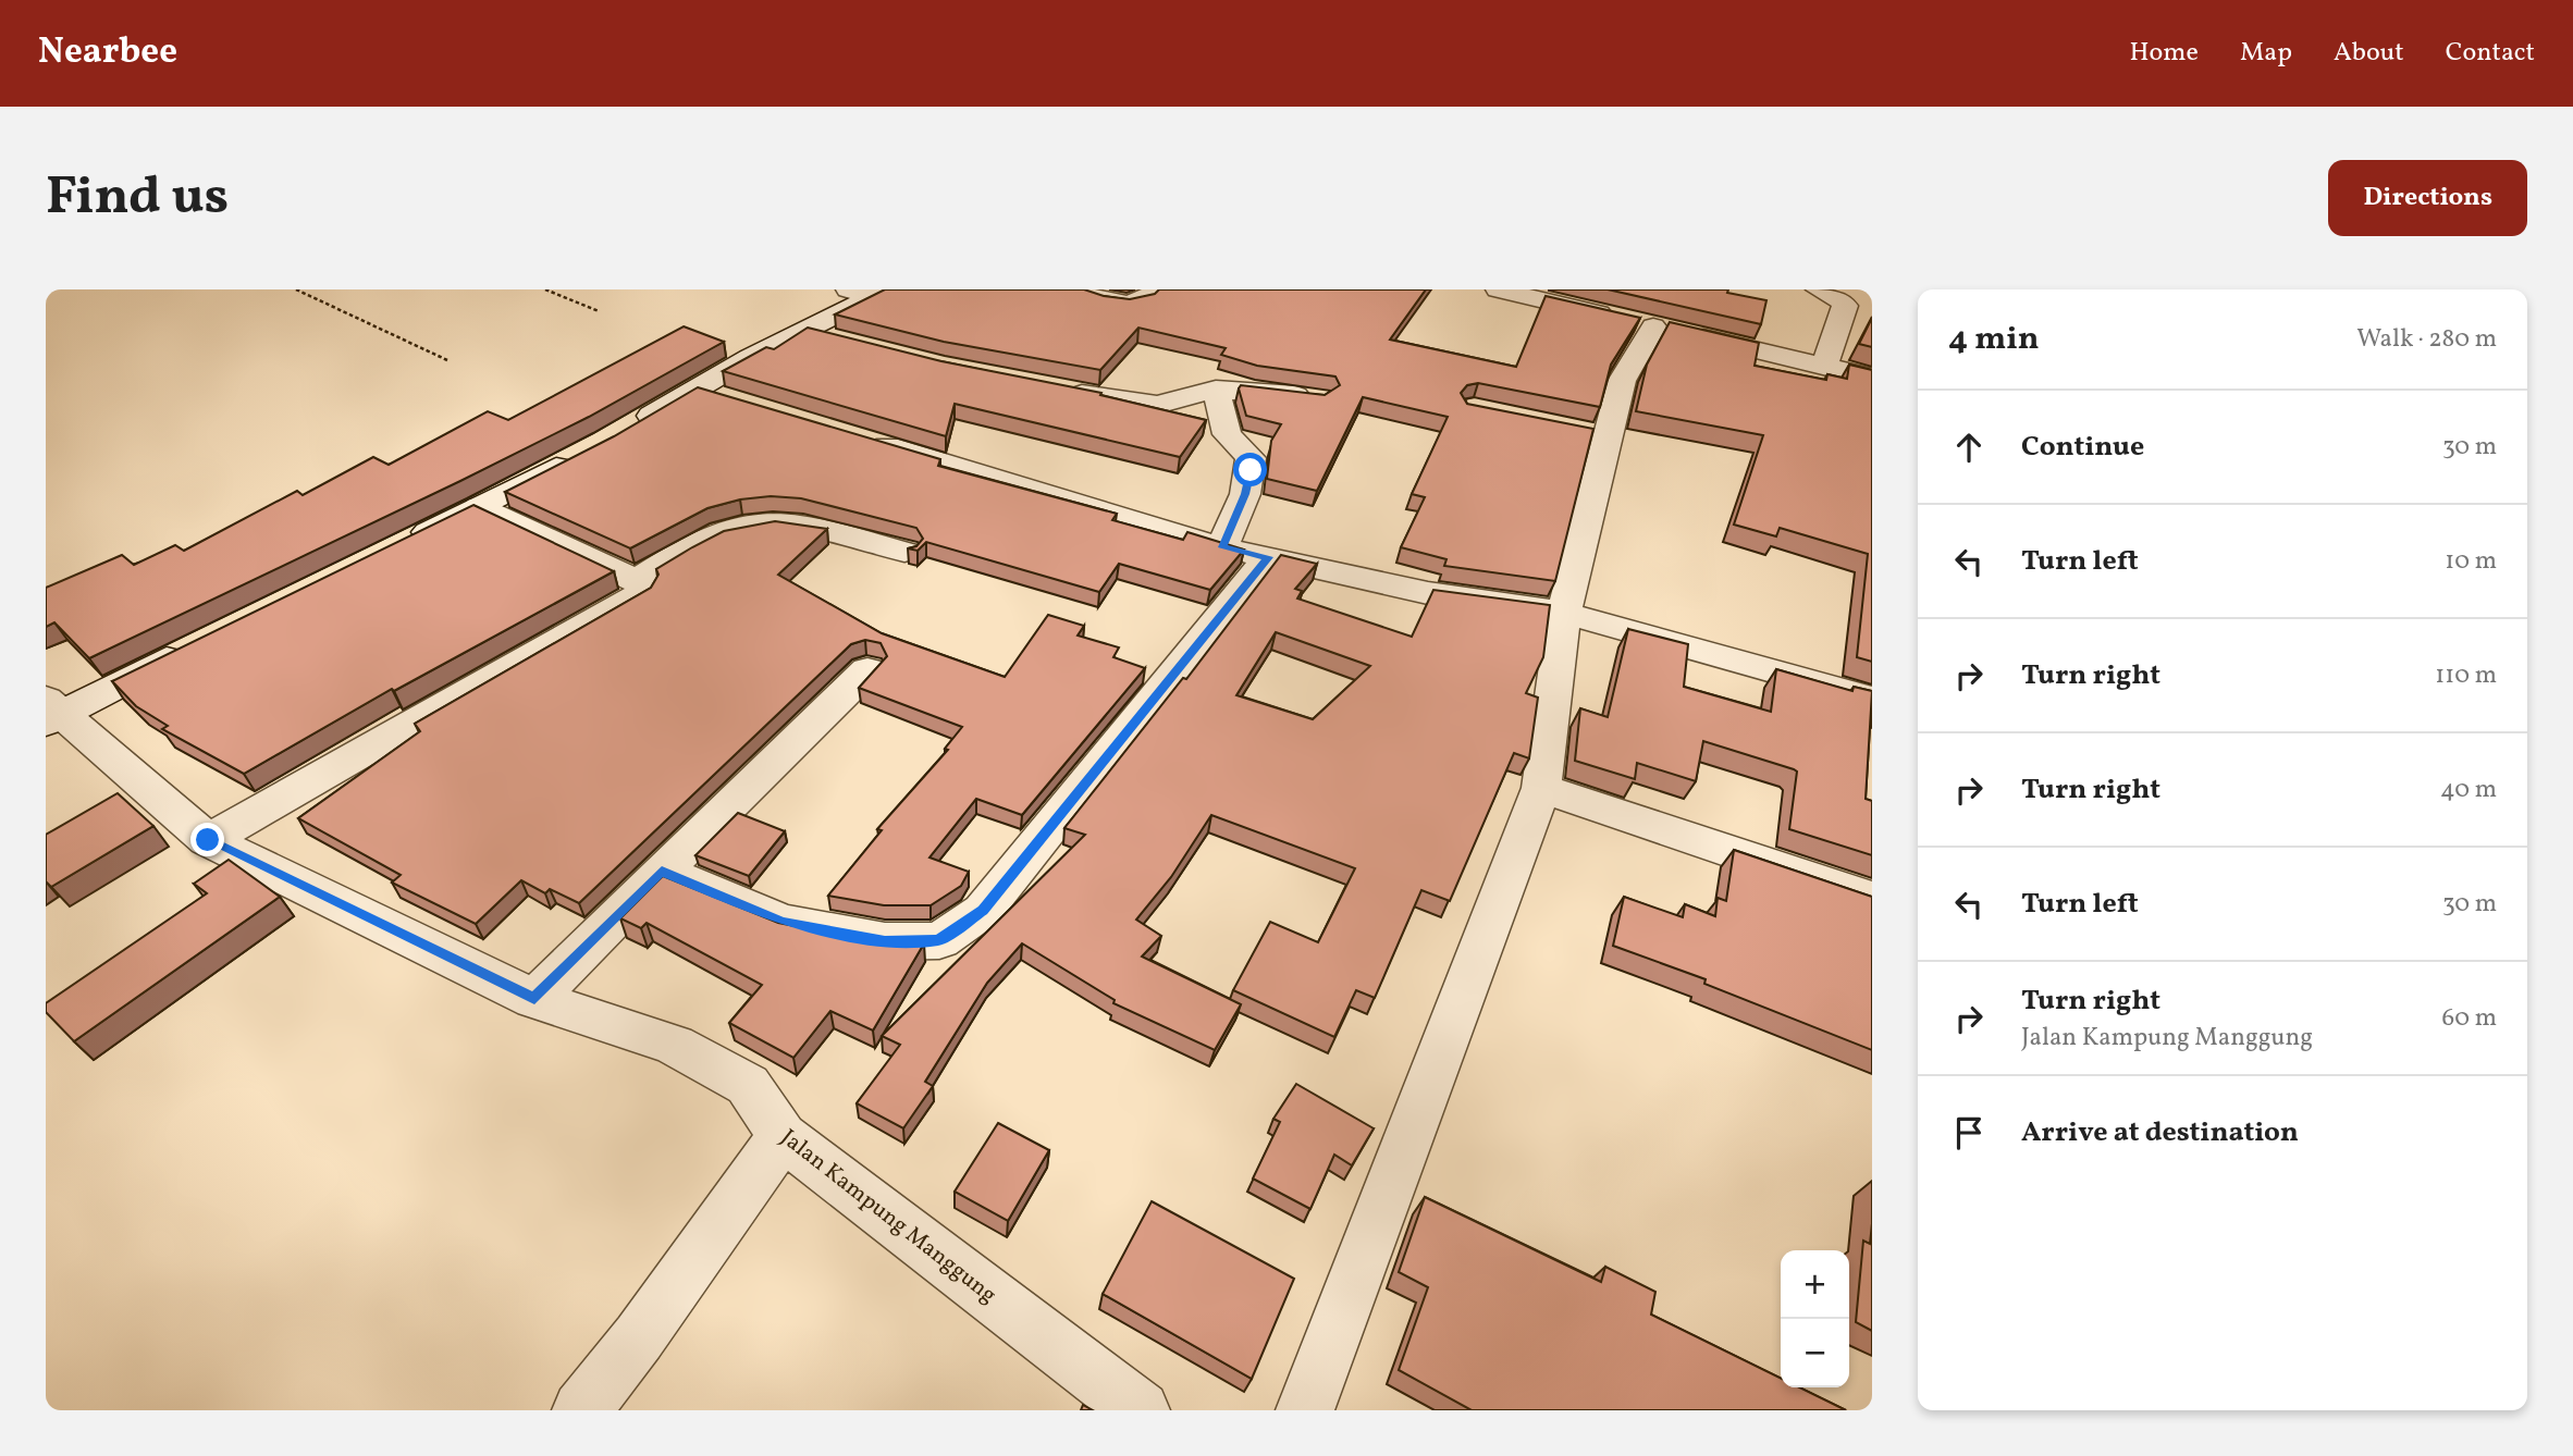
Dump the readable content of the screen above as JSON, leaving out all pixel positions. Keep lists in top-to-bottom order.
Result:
{
  "streets": {
    "street": ["Jalan Kampung Manggung"]
  },
  "page": {
    "header": "Nearbee",
    "nav": [
      "Home",
      "Map",
      "About",
      "Contact"
    ],
    "buttons": "Directions",
    "title": "Find us",
    "heading": ["4 min", "Walk · 280 m"],
    "list": [
      ["Continue", "30 m"],
      ["Turn left", "10 m"],
      ["Turn right", "110 m"],
      ["Turn right", "40 m"],
      ["Turn left", "30 m"],
      ["Turn right", "Jalan Kampung Manggung", "60 m"],
      "Arrive at destination"
    ],
    "map_buttons": ["+", "−"]
  }
}
